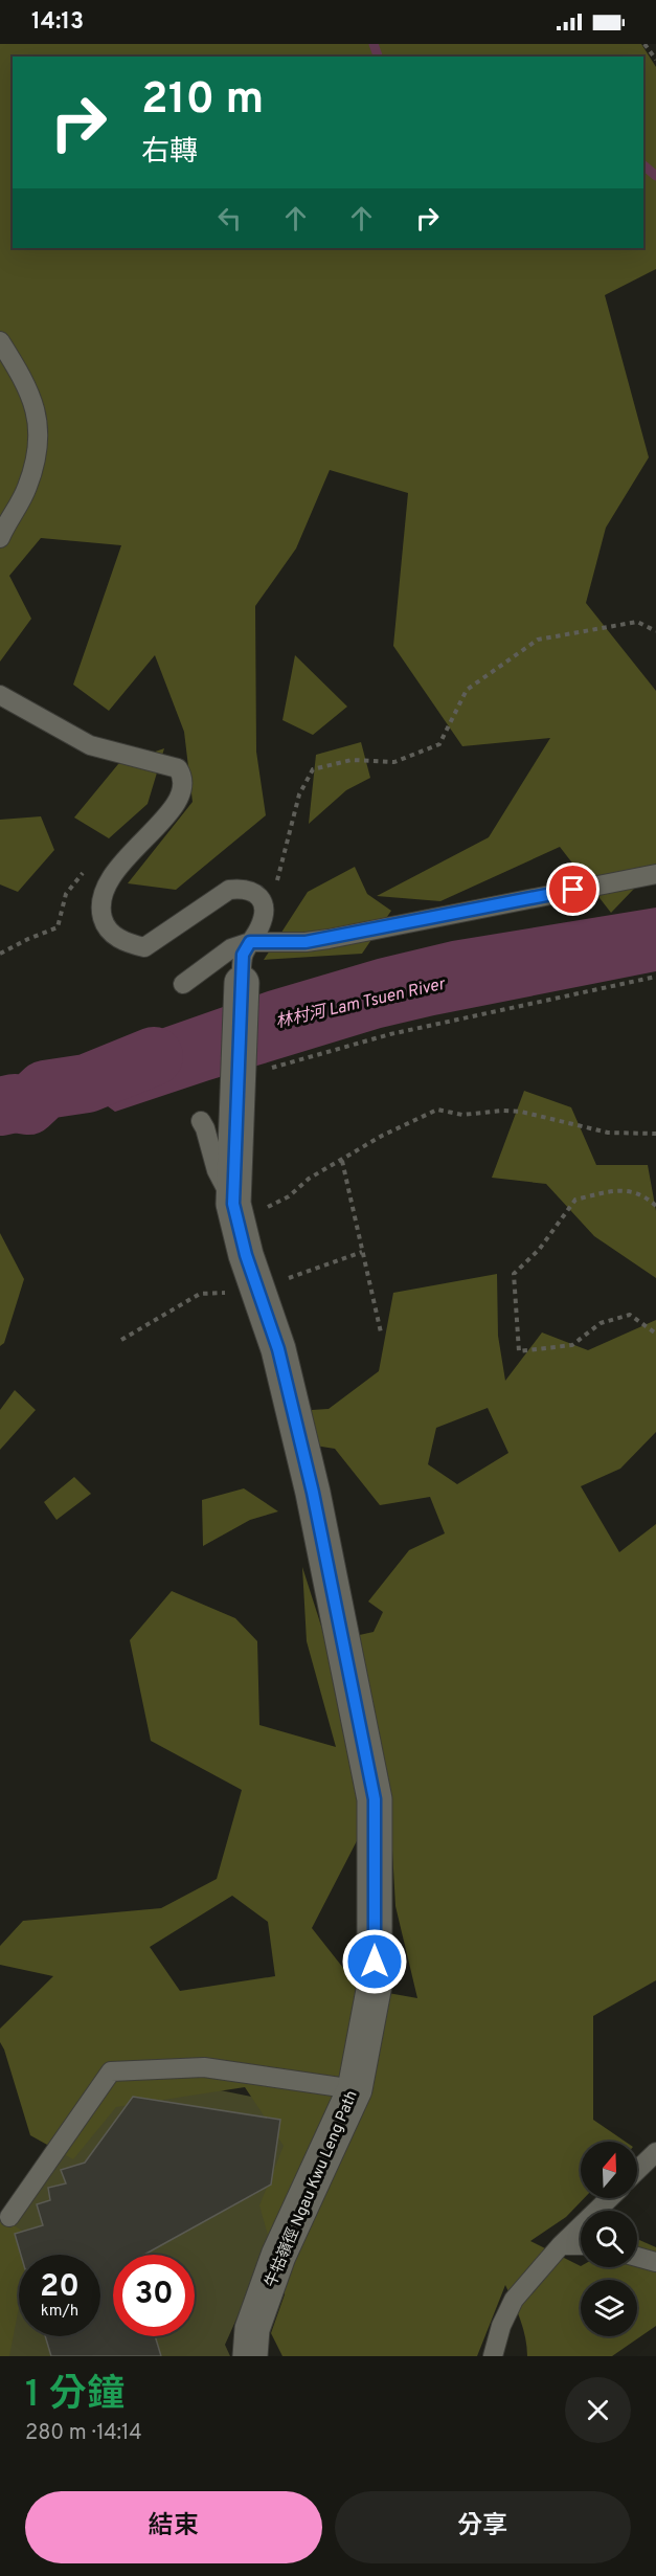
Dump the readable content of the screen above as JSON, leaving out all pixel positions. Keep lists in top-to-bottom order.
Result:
{
  "streets": {
    "street": ["牛牯嶺徑 Ngau Kwu Leng Path"]
  },
  "water": ["林村河 Lam Tsuen River"],
  "north": "top",
  "page": {
    "status": "14:13",
    "turn": ["210 m", "右轉"],
    "speed": "20 km/h",
    "limit": "30",
    "heading": ["1 分鐘", "280 m · 14:14"],
    "buttons": ["結束", "分享"]
  }
}
